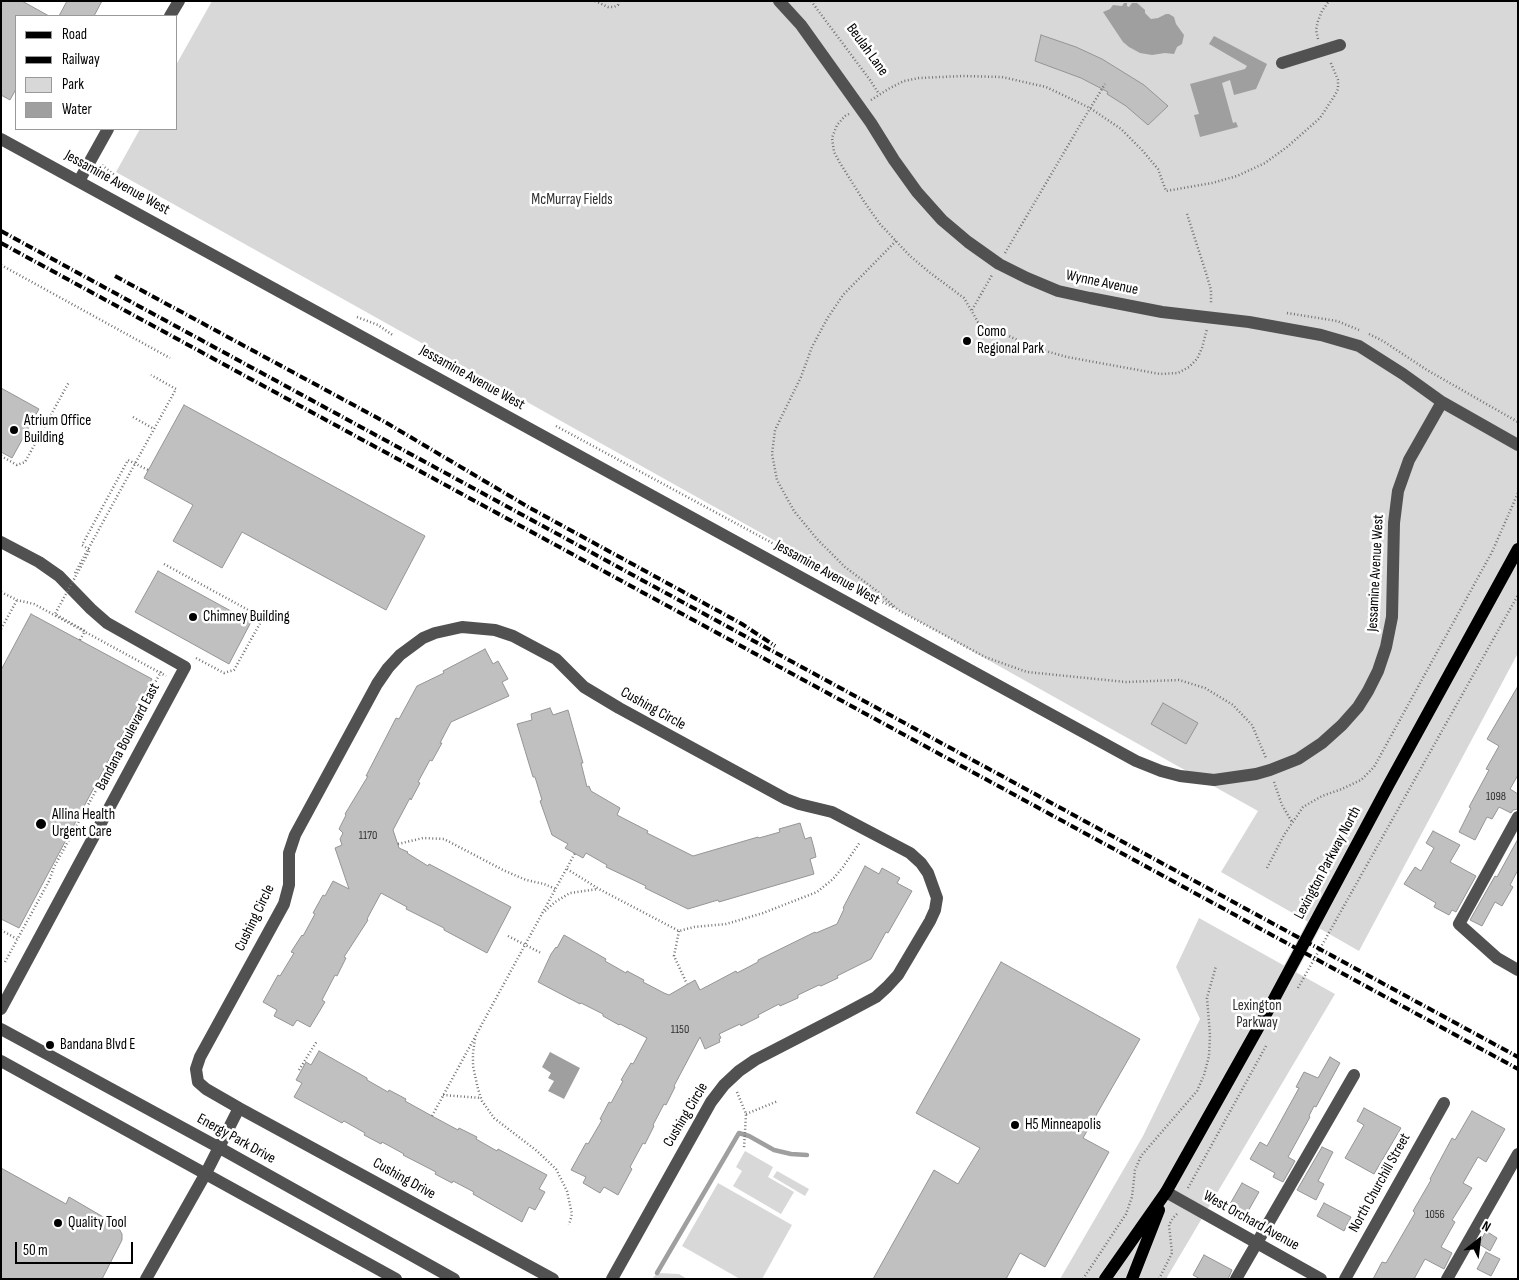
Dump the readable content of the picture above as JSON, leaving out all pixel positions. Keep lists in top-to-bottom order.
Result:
{
  "streets": {
    "main road": ["Lexington Parkway North"],
    "street": [
      "Jessamine Avenue West",
      "Wynne Avenue",
      "Cushing Circle",
      "Bandana Boulevard East",
      "Energy Park Drive",
      "Cushing Drive",
      "North Churchill Street",
      "West Orchard Avenue"
    ],
    "path": ["Beulah Lane"]
  },
  "crossings": [
    ["Jessamine Avenue West", "Wynne Avenue"],
    ["Cushing Circle", "Cushing Drive"],
    ["Lexington Parkway North", "West Orchard Avenue"]
  ],
  "parks": ["McMurray Fields", "Lexington Parkway"],
  "places": [
    "Como Regional Park",
    "Atrium Office Building",
    "Chimney Building",
    "Allina Health Urgent Care",
    "Bandana Blvd E",
    "H5 Minneapolis",
    "Quality Tool"
  ],
  "house_numbers": [
    "1098",
    "1170",
    "1150",
    "1056"
  ],
  "legend": [
    "Road",
    "Railway",
    "Park",
    "Water"
  ],
  "scale_bar": "50 m",
  "north": "top right"
}
